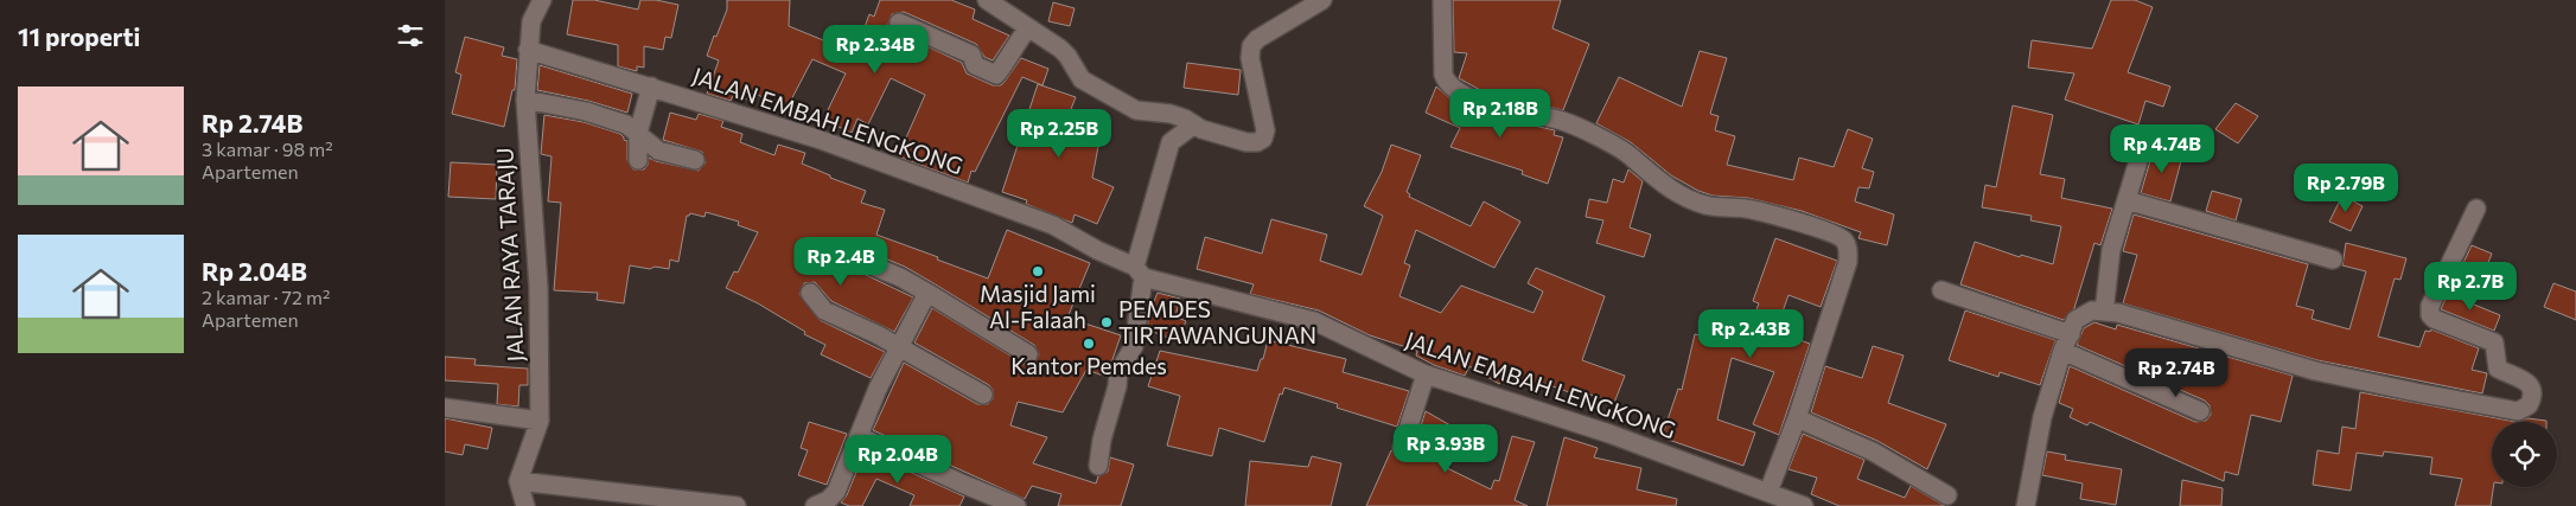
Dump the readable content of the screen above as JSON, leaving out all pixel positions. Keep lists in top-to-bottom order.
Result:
{
  "streets": {
    "street": ["JALAN EMBAH LENGKONG", "JALAN RAYA TARAJU"]
  },
  "crossings": [
    ["JALAN EMBAH LENGKONG", "JALAN RAYA TARAJU"]
  ],
  "places": ["Masjid Jami Al-Falaah", "PEMDES TIRTAWANGUNAN", "Kantor Pemdes"],
  "page": {
    "heading": "11 properti",
    "price": [
      "Rp 2.34B",
      "Rp 2.18B",
      "Rp 2.25B",
      "Rp 4.74B",
      "Rp 2.79B",
      "Rp 2.4B",
      "Rp 2.7B",
      "Rp 2.43B",
      "Rp 2.74B",
      "Rp 3.93B",
      "Rp 2.04B"
    ],
    "list": [
      {
        "name": "Rp 2.74B",
        "note": "3 kamar · 98 m² · Apartemen"
      },
      {
        "name": "Rp 2.04B",
        "note": "2 kamar · 72 m² · Apartemen"
      }
    ]
  }
}
